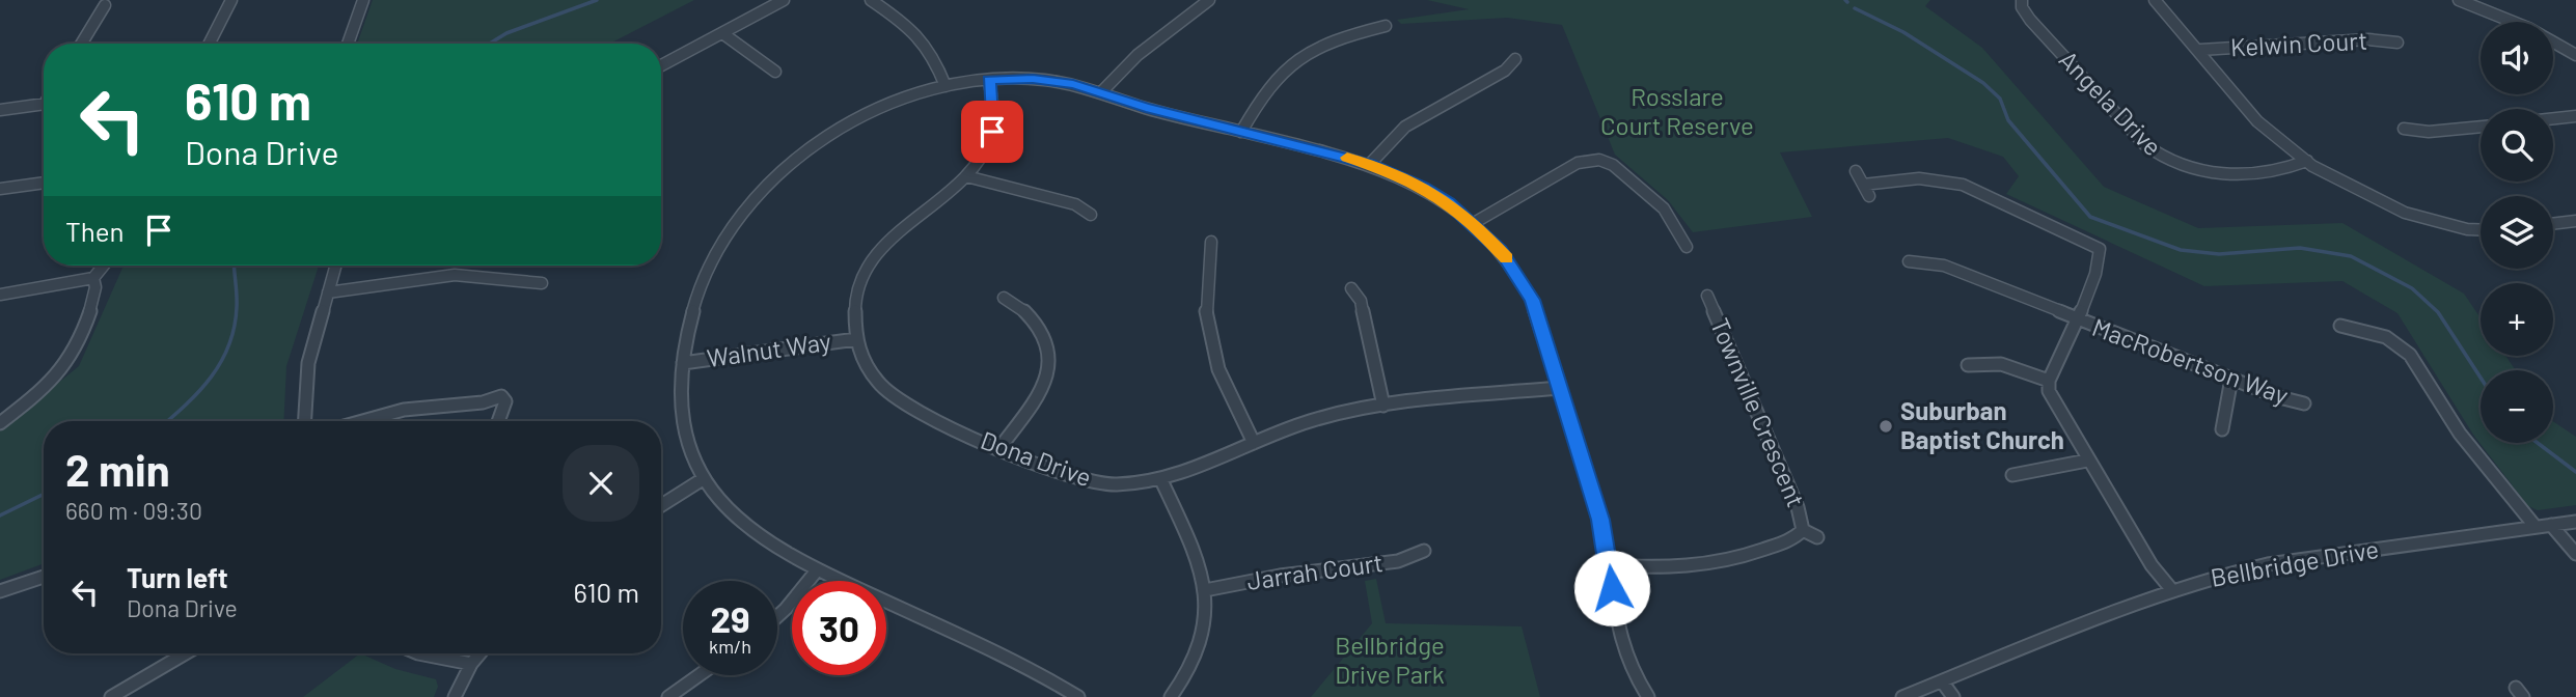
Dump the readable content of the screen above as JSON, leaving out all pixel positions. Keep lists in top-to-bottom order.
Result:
{
  "streets": {
    "street": [
      "Kelwin Court",
      "Angela Drive",
      "Walnut Way",
      "MacRobertson Way",
      "Townville Crescent",
      "Dona Drive",
      "Bellbridge Drive",
      "Jarrah Court"
    ]
  },
  "crossings": [
    ["Walnut Way", "Dona Drive"]
  ],
  "parks": ["Rosslare Court Reserve", "Bellbridge Drive Park"],
  "places": ["Suburban Baptist Church"],
  "page": {
    "map_buttons": ["+", "−"],
    "turn": ["610 m", "Dona Drive"],
    "then": "Then",
    "heading": ["2 min", "660 m · 09:30"],
    "list": [
      {
        "name": "Turn left",
        "note": "Dona Drive",
        "value": "610 m"
      }
    ],
    "speed": "29 km/h",
    "limit": "30"
  }
}
